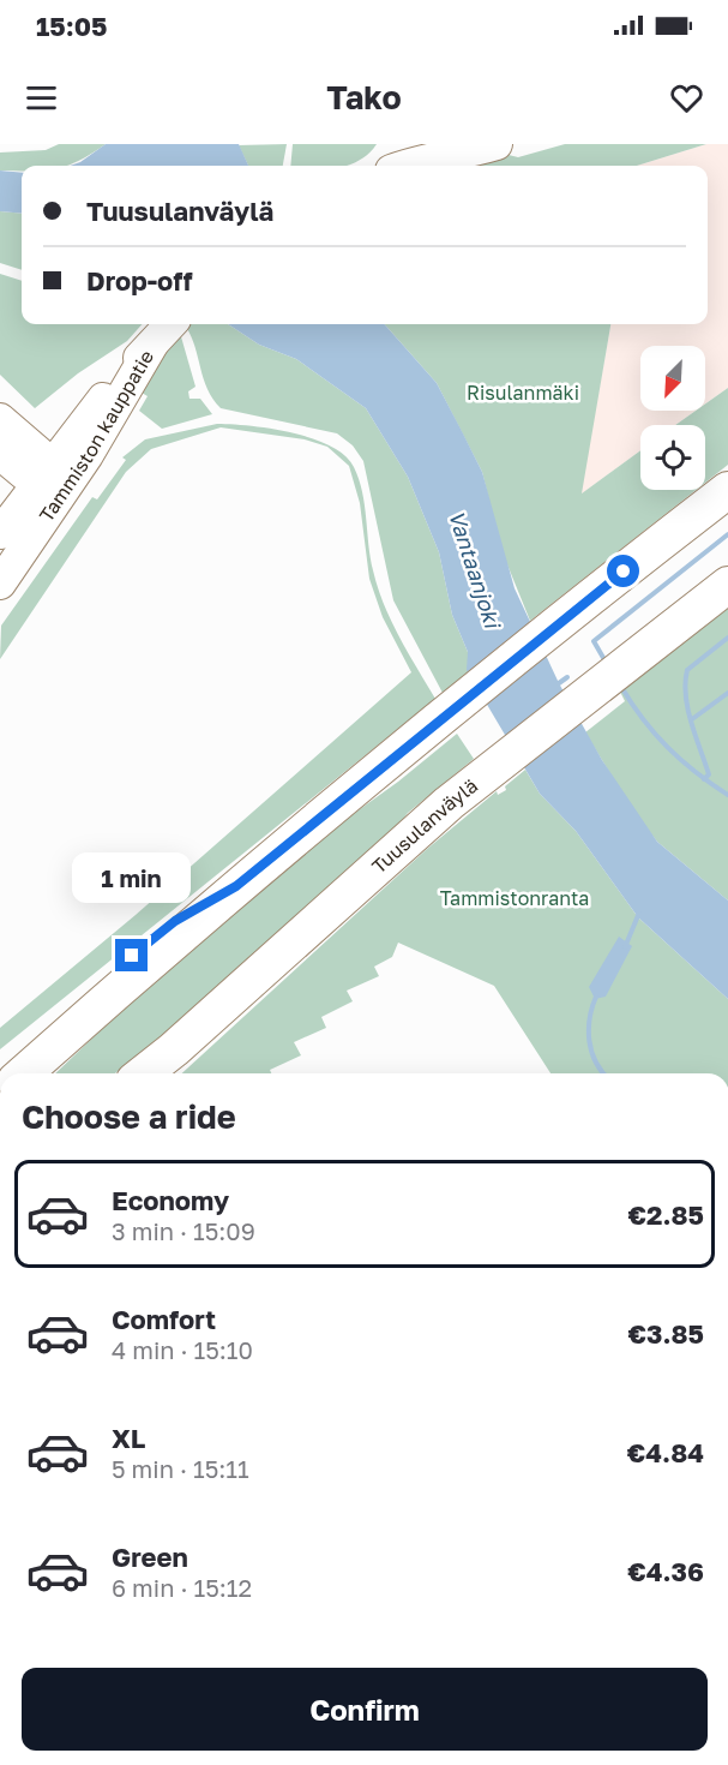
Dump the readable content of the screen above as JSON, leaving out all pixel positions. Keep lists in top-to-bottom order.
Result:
{
  "streets": {
    "highway": ["Tuusulanväylä"],
    "main road": ["Tammiston kauppatie"]
  },
  "water": ["Vantaanjoki"],
  "parks": ["Risulanmäki", "Tammistonranta"],
  "north": "bottom left",
  "page": {
    "status": "15:05",
    "header": "Tako",
    "banner": ["Tuusulanväylä", "Drop-off"],
    "bubble": "1 min",
    "heading": "Choose a ride",
    "list": [
      {
        "name": "Economy",
        "note": "3 min · 15:09",
        "value": "€2.85"
      },
      {
        "name": "Comfort",
        "note": "4 min · 15:10",
        "value": "€3.85"
      },
      {
        "name": "XL",
        "note": "5 min · 15:11",
        "value": "€4.84"
      },
      {
        "name": "Green",
        "note": "6 min · 15:12",
        "value": "€4.36"
      }
    ],
    "buttons": "Confirm"
  }
}
